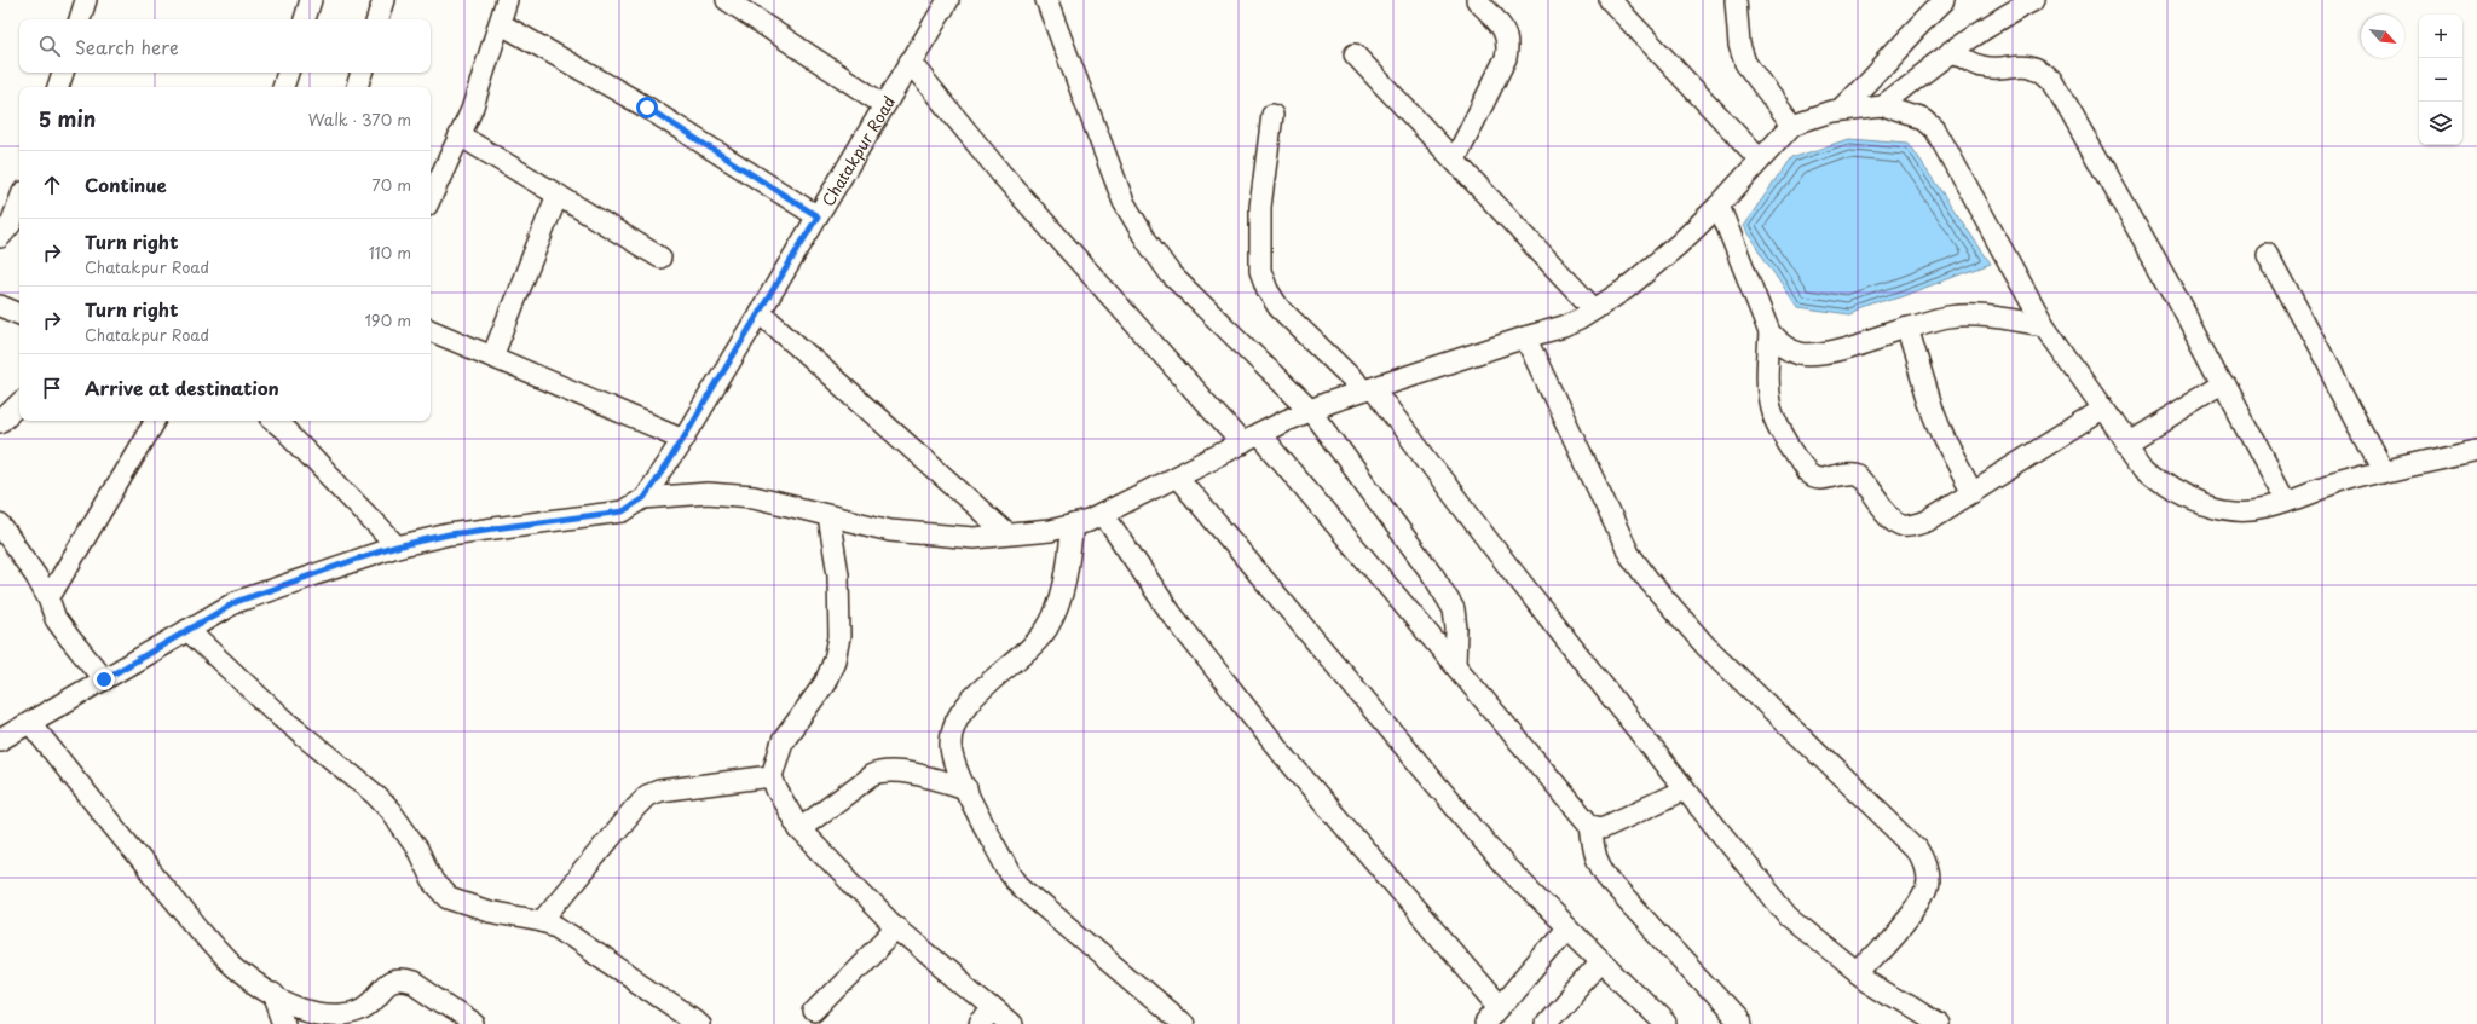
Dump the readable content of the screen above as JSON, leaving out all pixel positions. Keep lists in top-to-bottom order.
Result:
{
  "streets": {
    "street": ["Chatakpur Road"]
  },
  "north": "bottom right",
  "page": {
    "map_buttons": ["+", "−"],
    "search": "Search here",
    "heading": ["5 min", "Walk · 370 m"],
    "list": [
      ["Continue", "70 m"],
      ["Turn right", "Chatakpur Road", "110 m"],
      ["Turn right", "Chatakpur Road", "190 m"],
      "Arrive at destination"
    ]
  }
}
